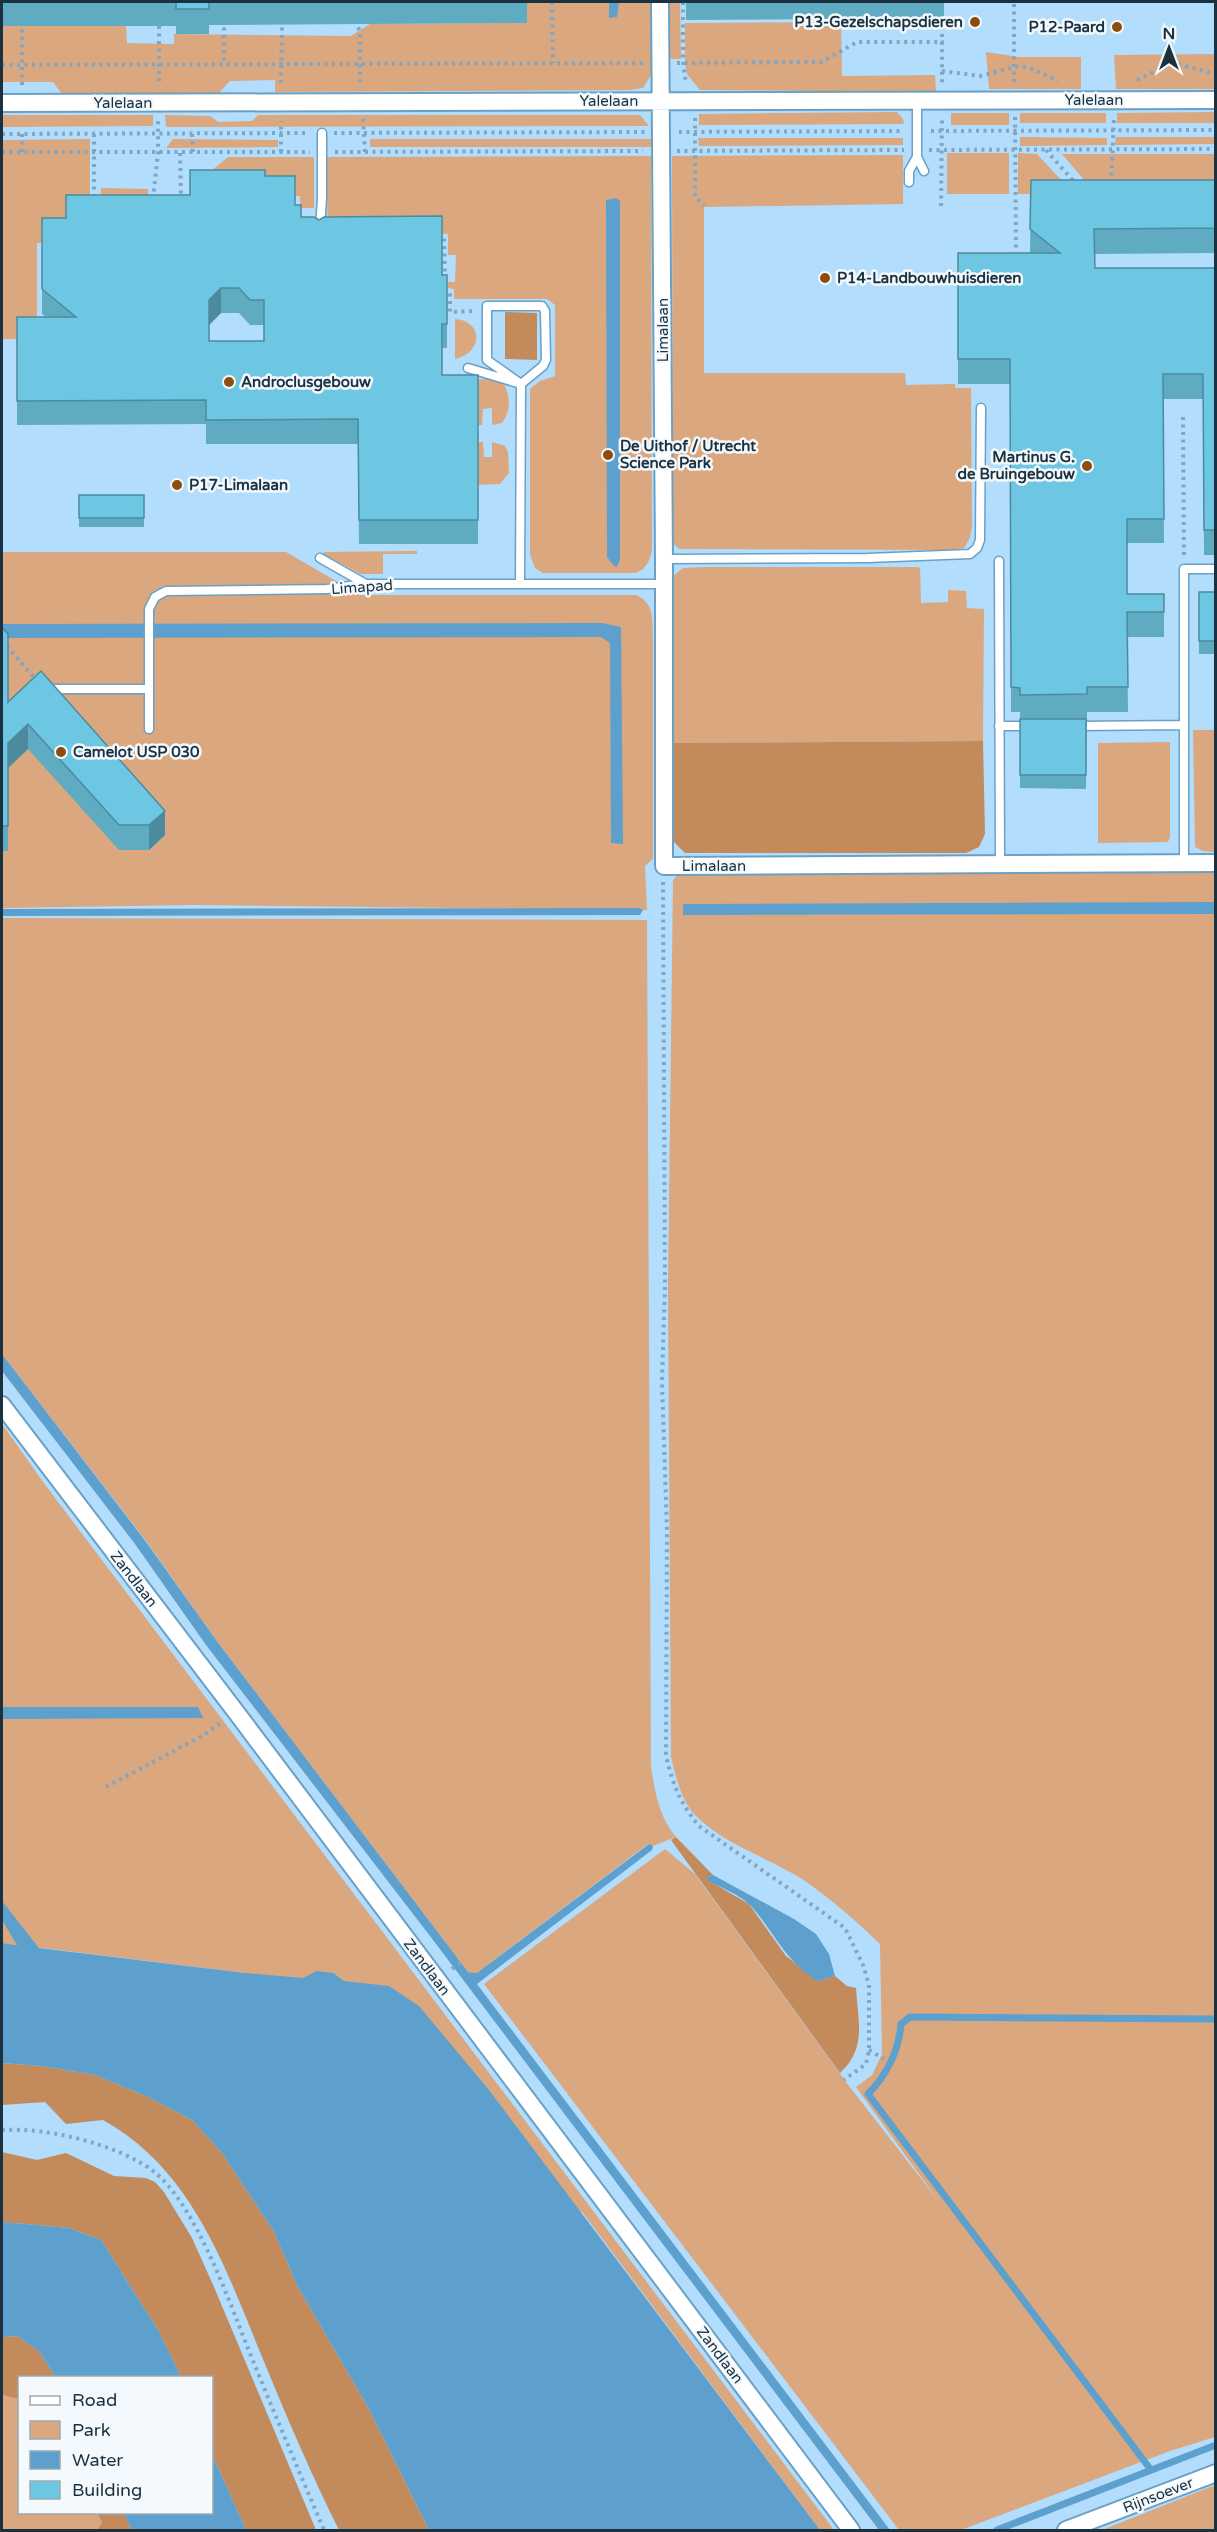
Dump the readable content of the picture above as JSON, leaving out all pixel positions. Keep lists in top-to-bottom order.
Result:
{
  "streets": {
    "street": [
      "Yalelaan",
      "Limalaan",
      "Zandlaan",
      "Rijnsoever"
    ],
    "lane": ["Limapad"]
  },
  "crossings": [
    ["Yalelaan", "Limalaan"],
    ["Limalaan", "Limapad"]
  ],
  "places": [
    "P13-Gezelschapsdieren",
    "P12-Paard",
    "P14-Landbouwhuisdieren",
    "Androclusgebouw",
    "De Uithof / Utrecht Science Park",
    "Martinus G. de Bruingebouw",
    "P17-Limalaan",
    "Camelot USP 030"
  ],
  "legend": [
    "Road",
    "Park",
    "Water",
    "Building"
  ],
  "north": "top"
}
